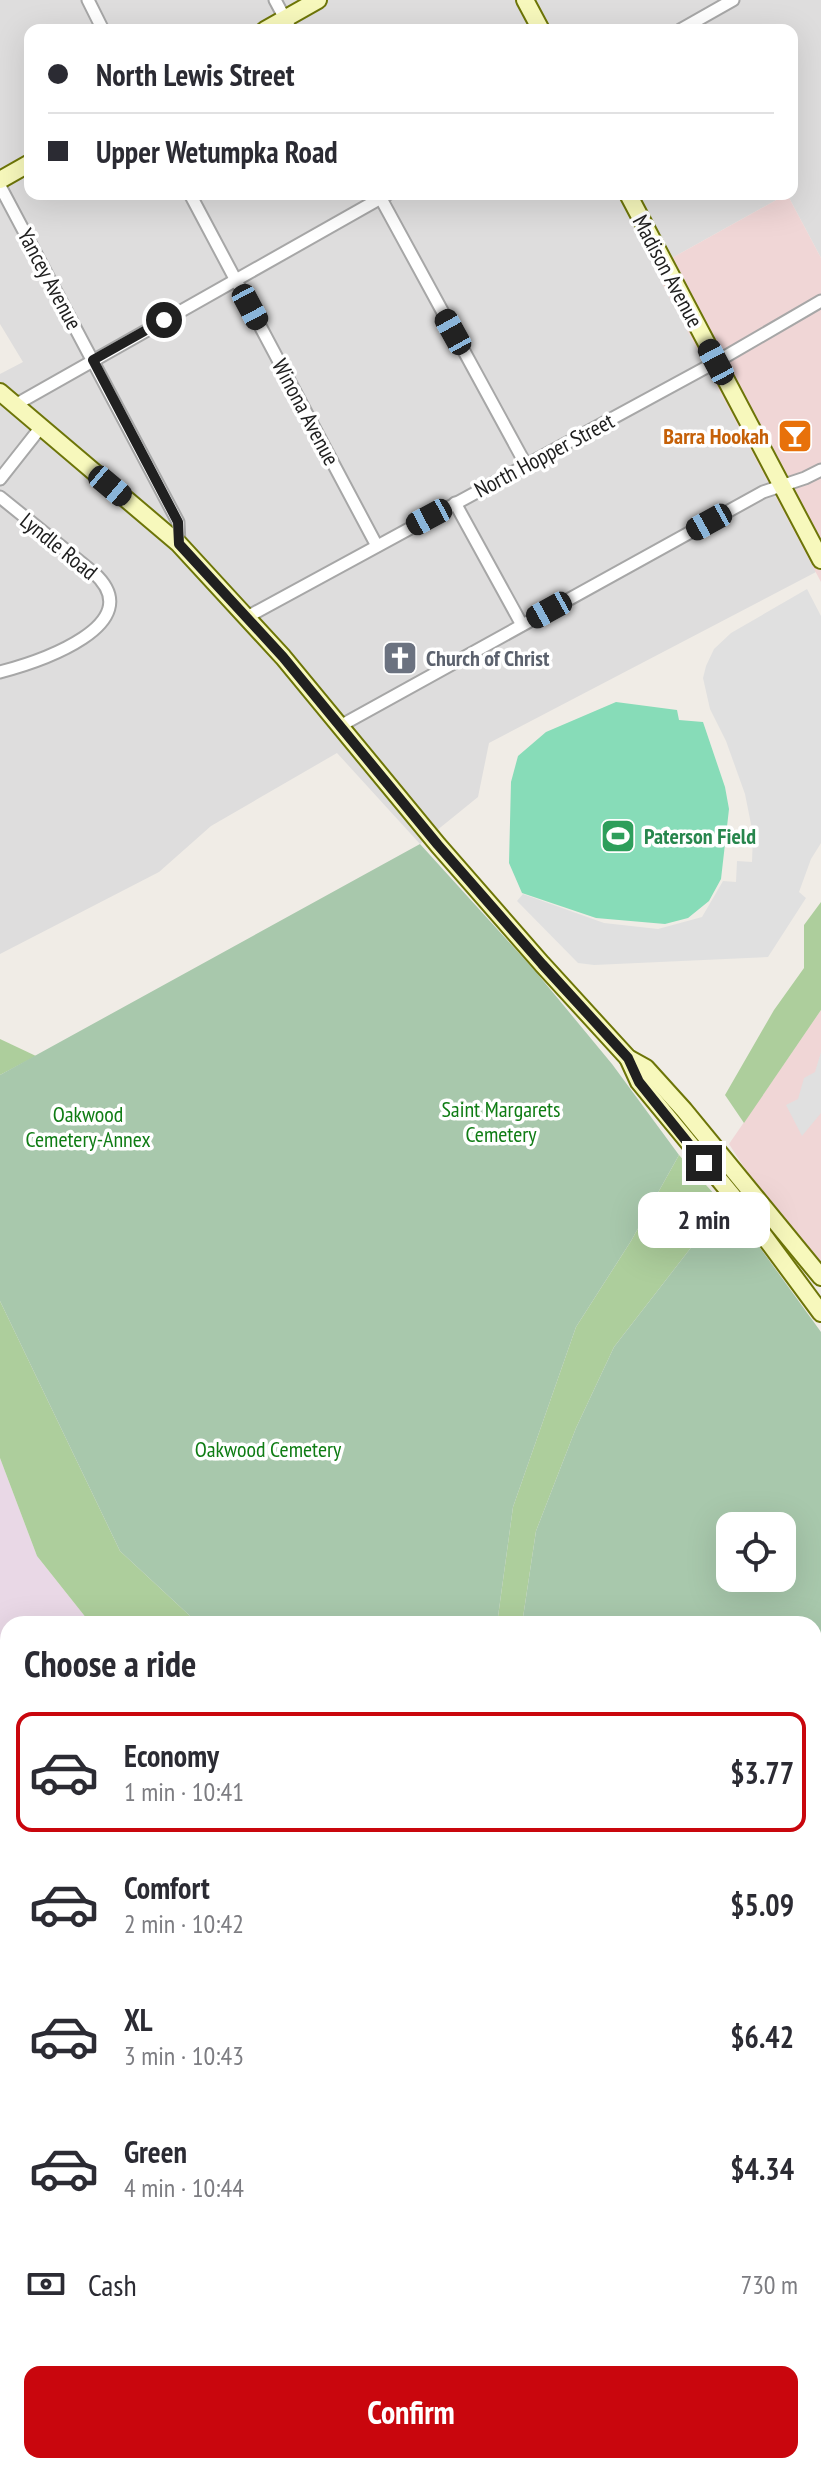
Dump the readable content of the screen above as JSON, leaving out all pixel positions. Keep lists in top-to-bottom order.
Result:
{
  "streets": {
    "main road": ["Madison Avenue"],
    "street": [
      "Yancey Avenue",
      "Winona Avenue",
      "North Hopper Street",
      "Lyndle Road"
    ]
  },
  "crossings": [
    ["Madison Avenue", "North Hopper Street"],
    ["Winona Avenue", "North Hopper Street"]
  ],
  "parks": ["Saint Margarets Cemetery", "Oakwood Cemetery-Annex", "Oakwood Cemetery"],
  "places": {
    "bar": ["Barra Hookah"],
    "church": ["Church of Christ"],
    "sports": ["Paterson Field"]
  },
  "page": {
    "banner": ["North Lewis Street", "Upper Wetumpka Road"],
    "bubble": "2 min",
    "heading": "Choose a ride",
    "list": [
      {
        "name": "Economy",
        "note": "1 min · 10:41",
        "value": "$3.77"
      },
      {
        "name": "Comfort",
        "note": "2 min · 10:42",
        "value": "$5.09"
      },
      {
        "name": "XL",
        "note": "3 min · 10:43",
        "value": "$6.42"
      },
      {
        "name": "Green",
        "note": "4 min · 10:44",
        "value": "$4.34"
      }
    ],
    "pay": ["Cash", "730 m"],
    "buttons": "Confirm"
  }
}
